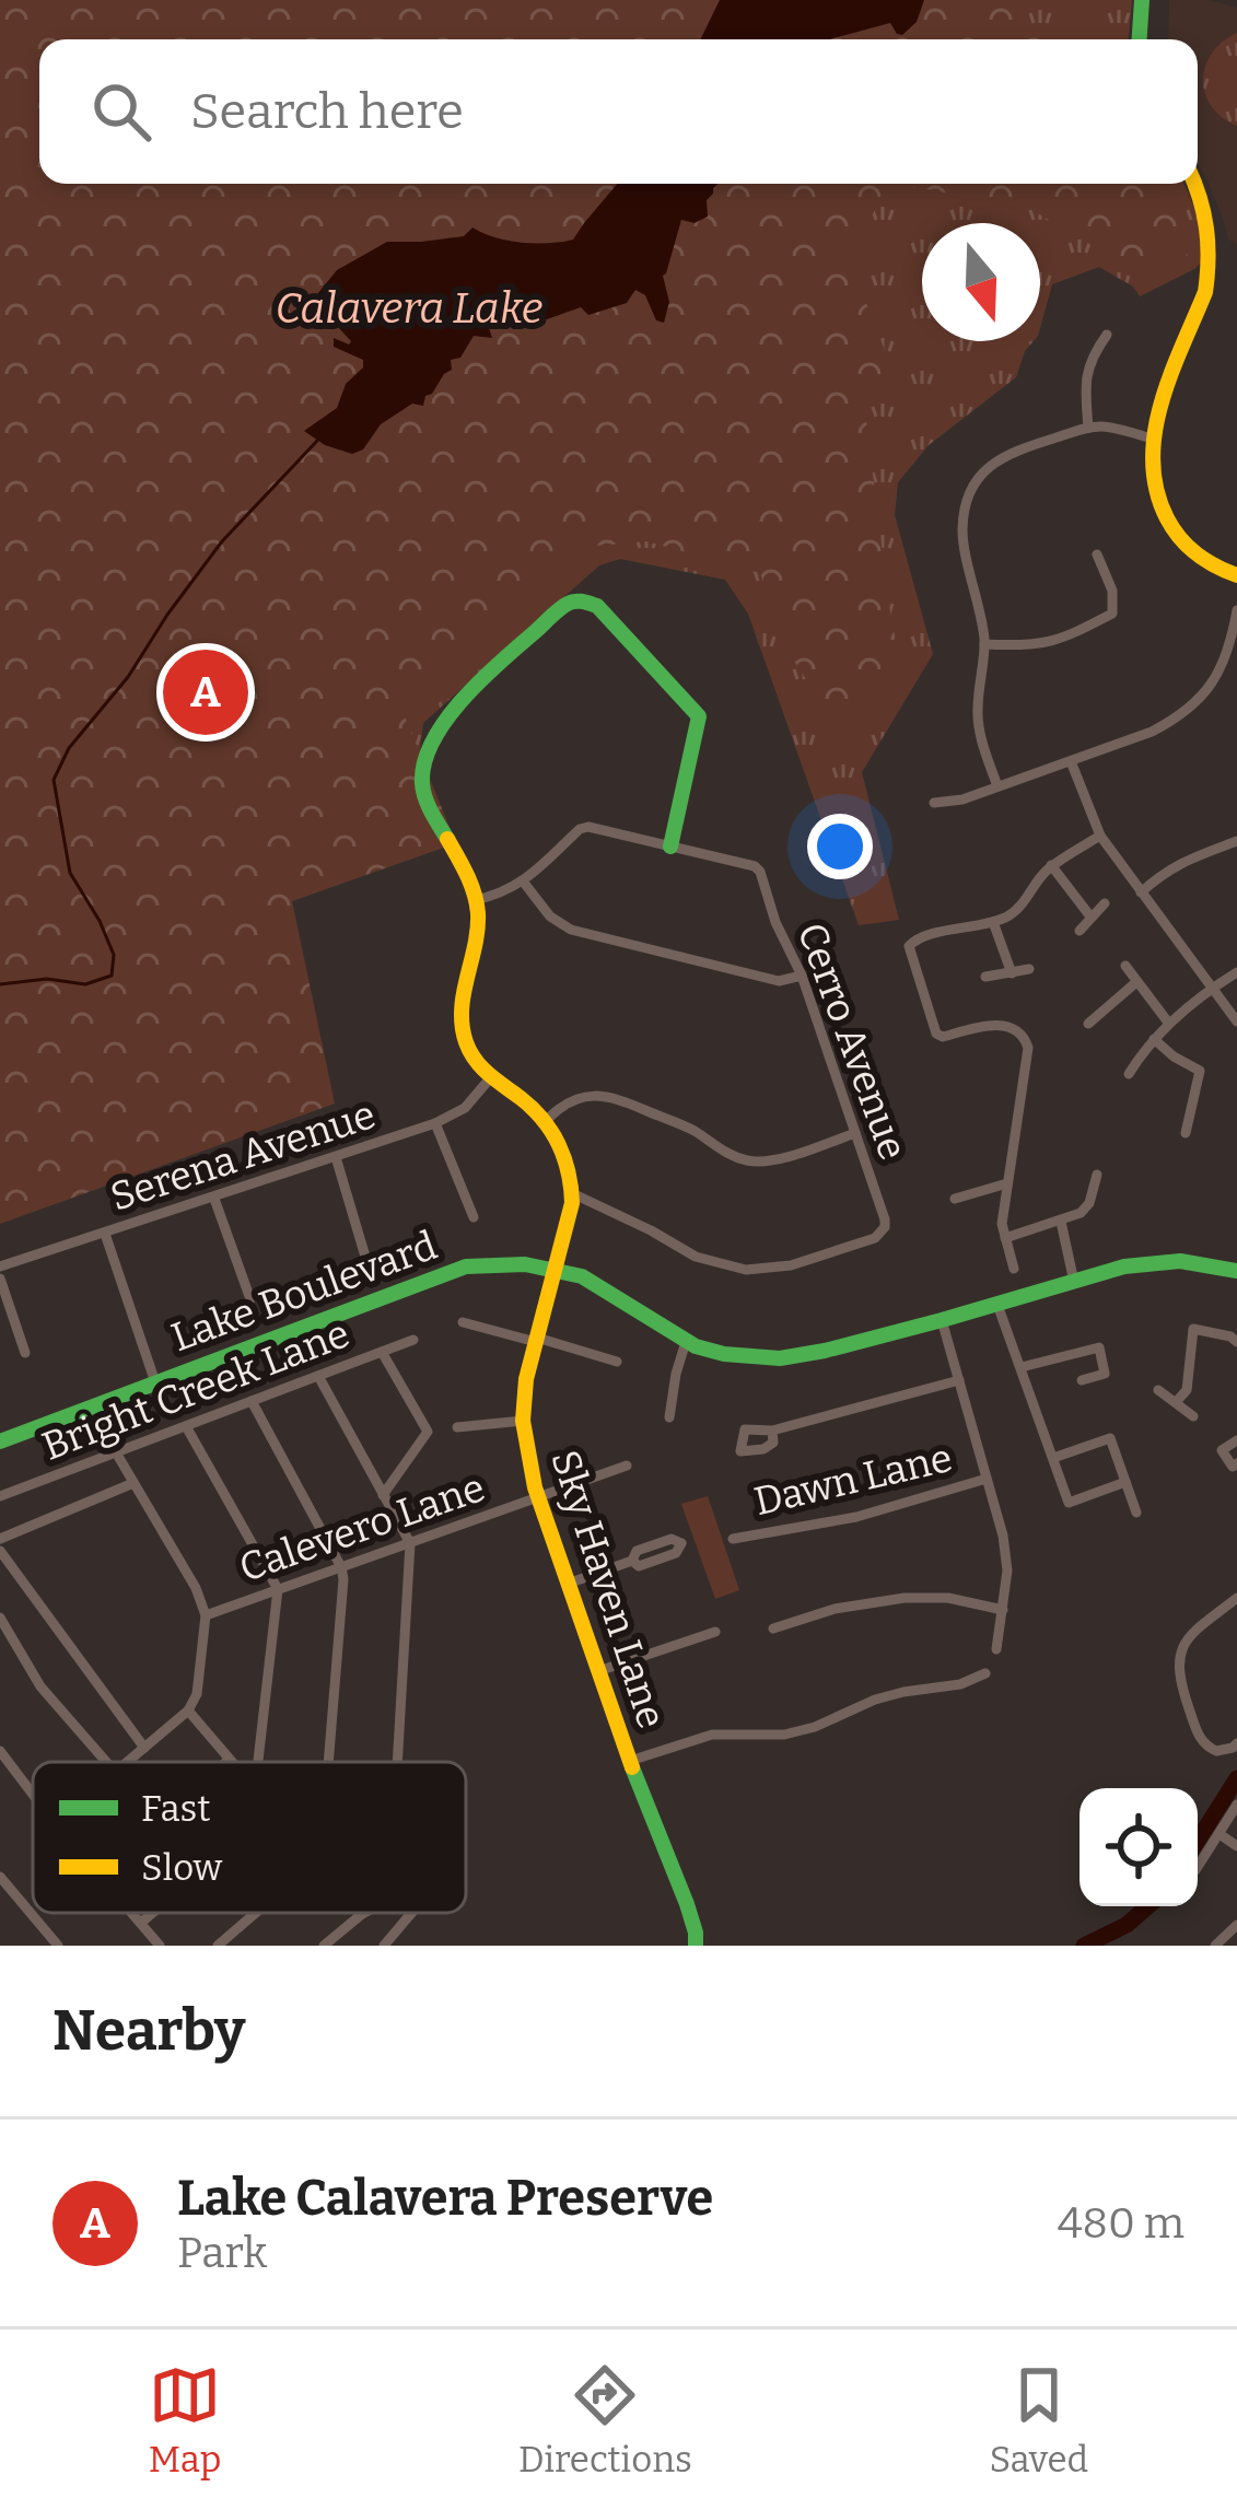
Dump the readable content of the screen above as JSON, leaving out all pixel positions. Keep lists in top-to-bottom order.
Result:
{
  "streets": {
    "street": [
      "Cerro Avenue",
      "Serena Avenue",
      "Lake Boulevard",
      "Bright Creek Lane",
      "Dawn Lane",
      "Calevero Lane",
      "Sky Haven Lane"
    ]
  },
  "crossings": [
    ["Cerro Avenue", "Sky Haven Lane"],
    ["Lake Boulevard", "Sky Haven Lane"],
    ["Calevero Lane", "Sky Haven Lane"]
  ],
  "water": ["Calavera Lake"],
  "legend": ["Fast", "Slow"],
  "north": "bottom",
  "page": {
    "search": "Search here",
    "pins": "A",
    "heading": "Nearby",
    "list": [
      {
        "mark": "A",
        "name": "Lake Calavera Preserve",
        "note": "Park",
        "value": "480 m"
      }
    ],
    "nav": ["Map", "Directions", "Saved"]
  }
}
